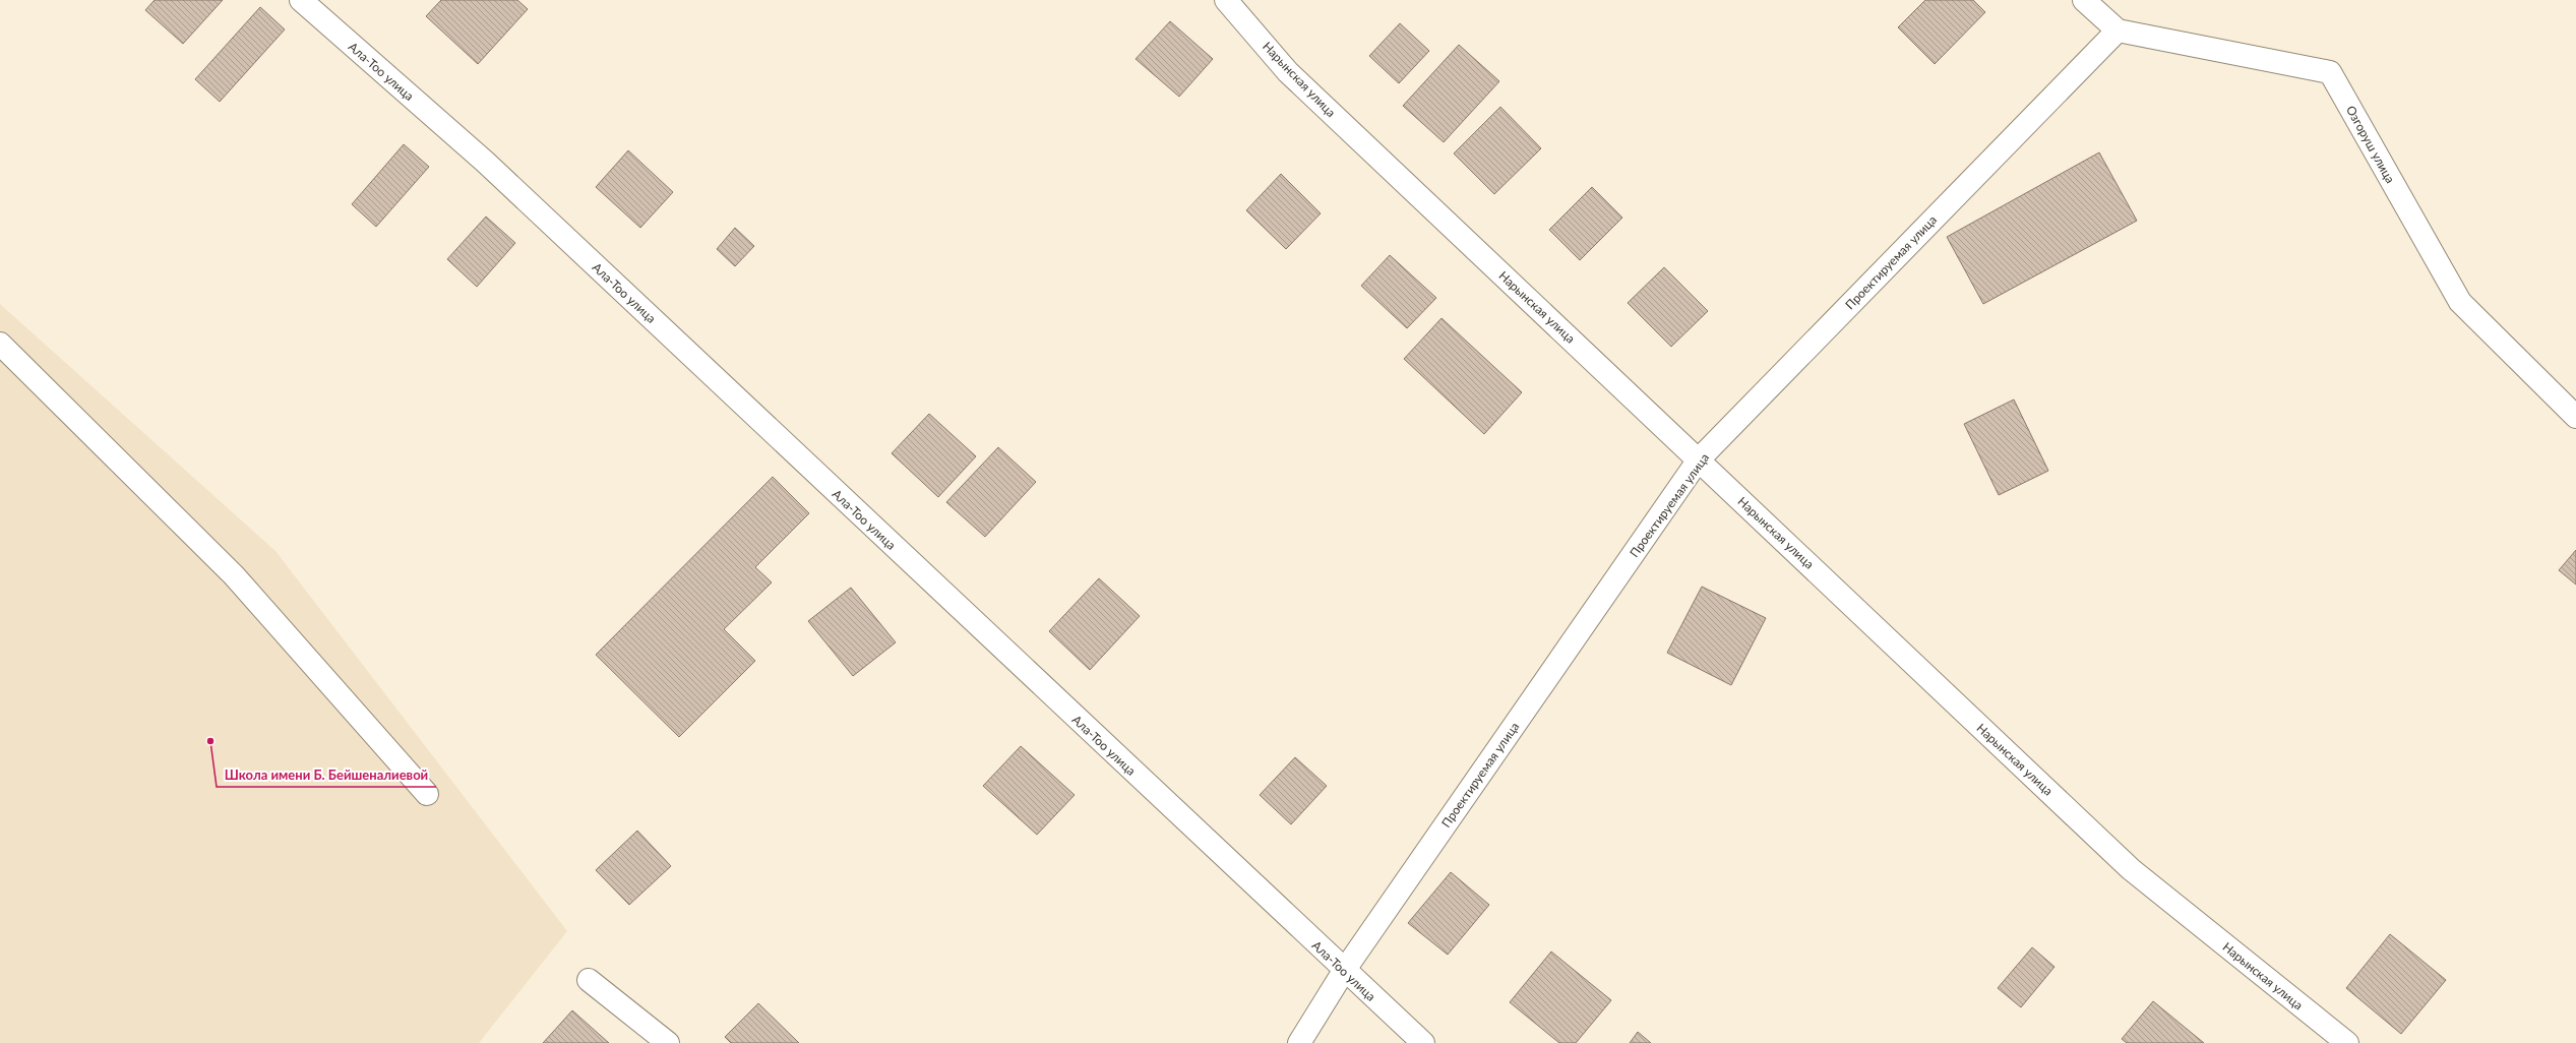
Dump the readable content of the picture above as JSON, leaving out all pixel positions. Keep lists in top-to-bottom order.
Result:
{
  "streets": {
    "street": [
      "Ала-Тоо улица",
      "Нарынская улица",
      "Озгоруш улица",
      "Проектируемая улица"
    ]
  },
  "crossings": [
    ["Ала-Тоо улица", "Проектируемая улица"],
    ["Нарынская улица", "Проектируемая улица"],
    ["Озгоруш улица", "Проектируемая улица"]
  ],
  "places": ["Школа имени Б. Бейшеналиевой"]
}
